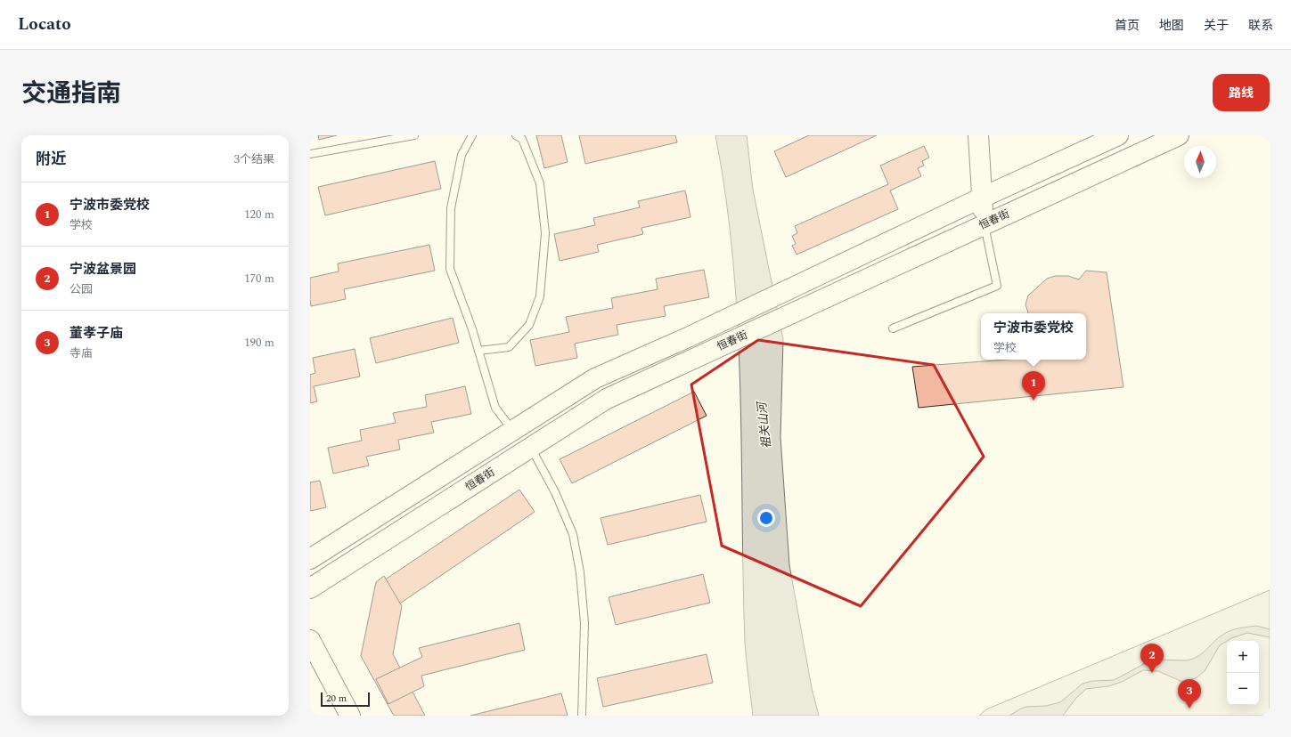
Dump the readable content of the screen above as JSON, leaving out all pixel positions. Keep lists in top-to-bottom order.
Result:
{
  "streets": {
    "main road": ["恒春街"]
  },
  "water": ["祖关山河"],
  "scale_bar": "20 m",
  "north": "top",
  "page": {
    "header": "Locato",
    "nav": [
      "首页",
      "地图",
      "关于",
      "联系"
    ],
    "title": "交通指南",
    "buttons": "路线",
    "heading": ["附近", "3个结果"],
    "list": [
      {
        "mark": "1",
        "name": "宁波市委党校",
        "note": "学校",
        "value": "120 m"
      },
      {
        "mark": "2",
        "name": "宁波盆景园",
        "note": "公园",
        "value": "170 m"
      },
      {
        "mark": "3",
        "name": "董孝子庙",
        "note": "寺庙",
        "value": "190 m"
      }
    ],
    "popup": ["宁波市委党校", "学校"],
    "pins": ["1", "2", "3"],
    "map_buttons": ["+", "−"],
    "scale": "20 m"
  }
}
